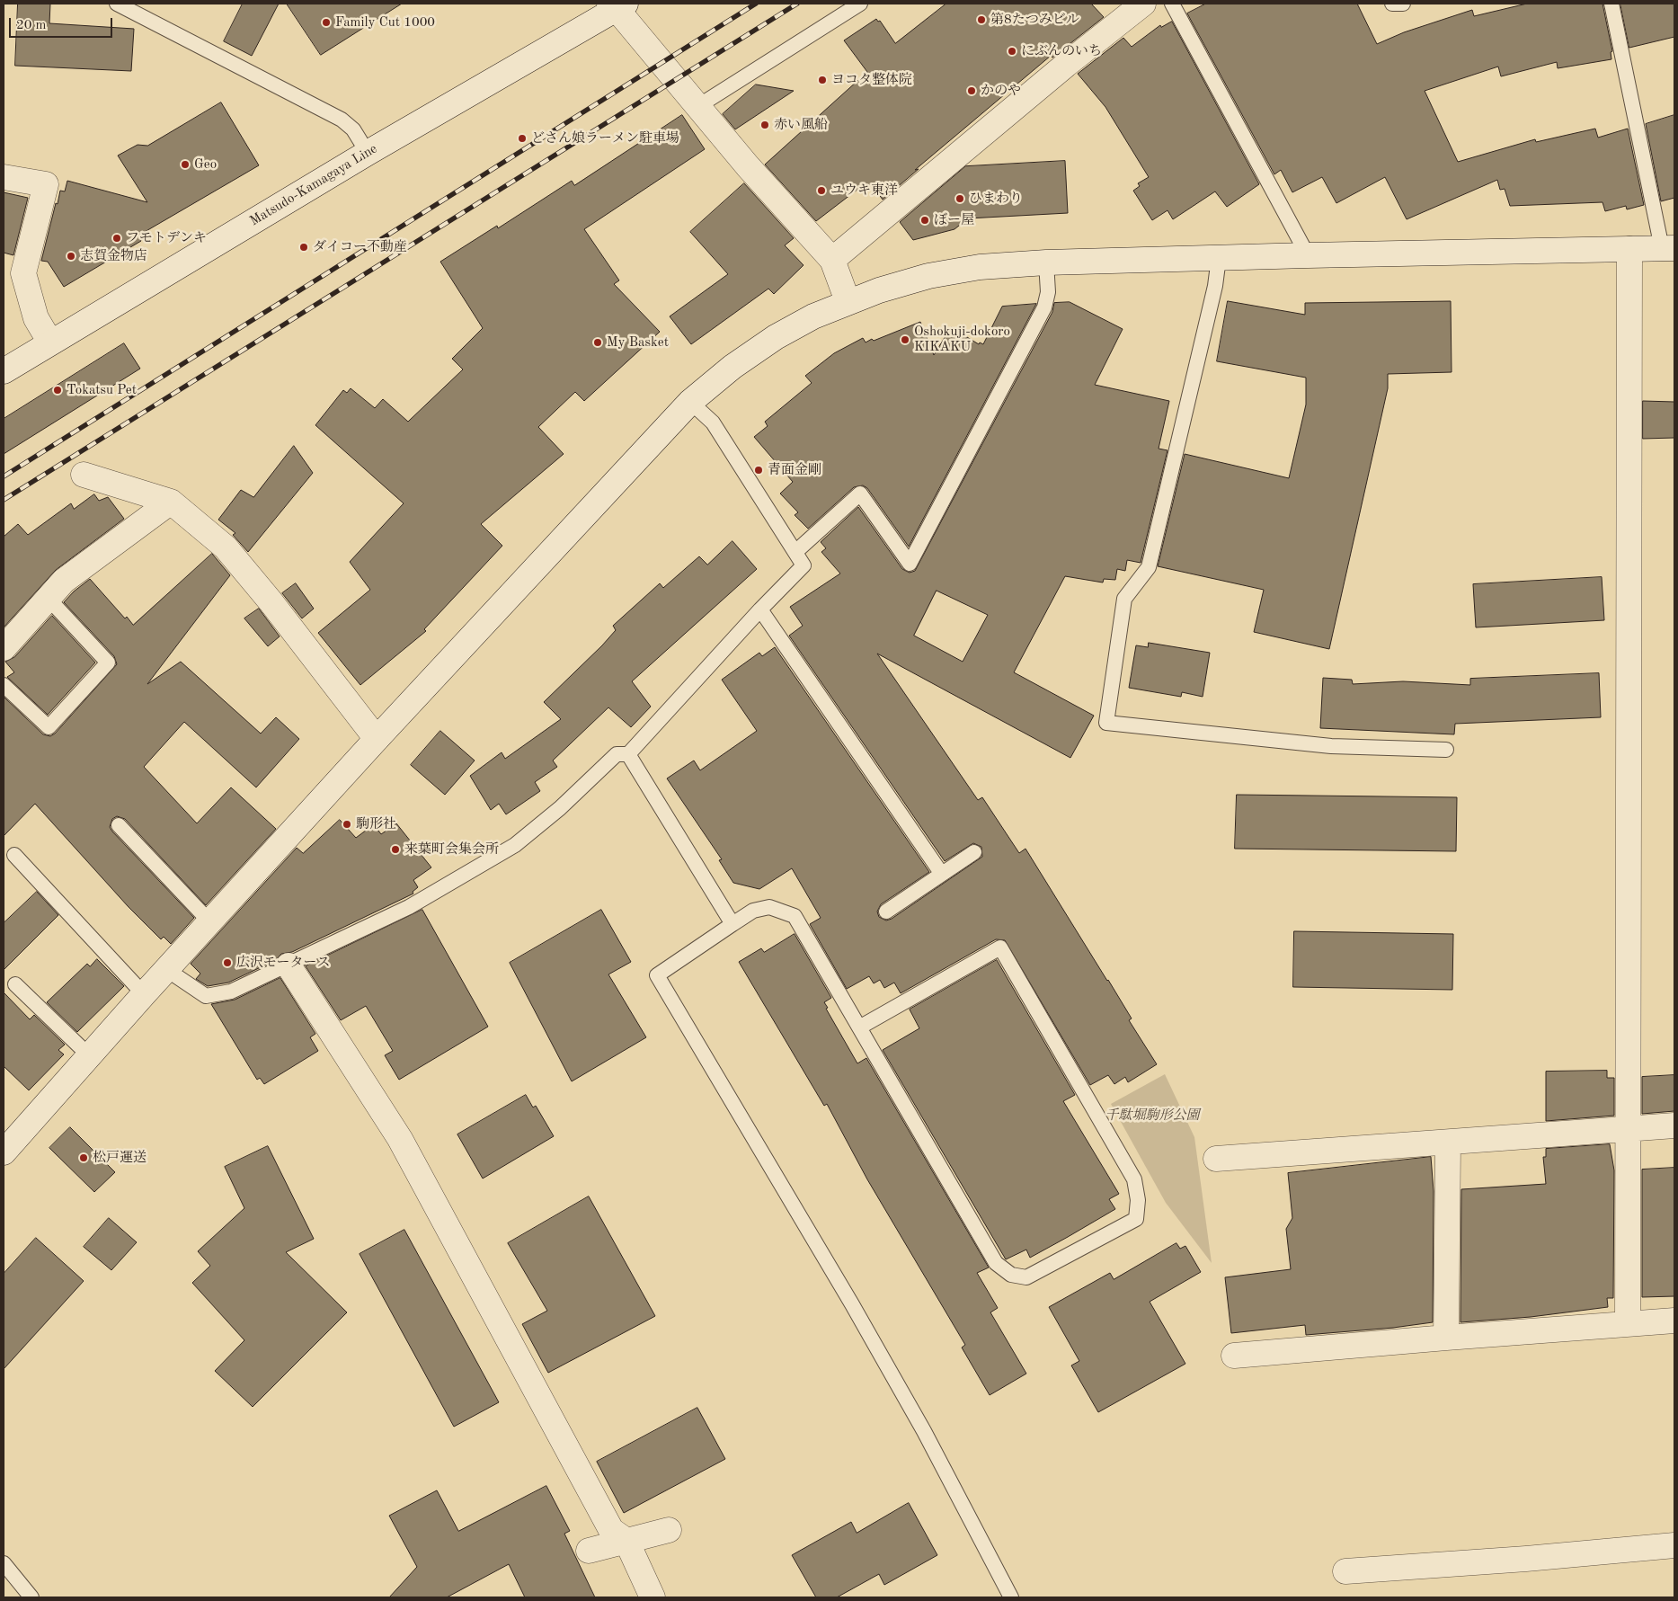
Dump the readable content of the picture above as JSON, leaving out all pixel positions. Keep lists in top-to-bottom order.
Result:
{
  "streets": {
    "street": ["Matsudo-Kamagaya Line"]
  },
  "parks": ["千駄堀駒形公園"],
  "places": [
    "第8たつみビル",
    "Family Cut 1000",
    "にぶんのいち",
    "ヨコタ整体院",
    "かのや",
    "赤い風船",
    "どさん娘ラーメン駐車場",
    "Geo",
    "ユウキ東洋",
    "ひまわり",
    "ぼー屋",
    "フモトデンキ",
    "ダイコー不動産",
    "志賀金物店",
    "Oshokuji-dokoro KIKAKU",
    "My Basket",
    "Tokatsu Pet",
    "青面金剛",
    "駒形社",
    "来葉町会集会所",
    "広沢モータース",
    "松戸運送"
  ],
  "scale_bar": "20 m"
}
